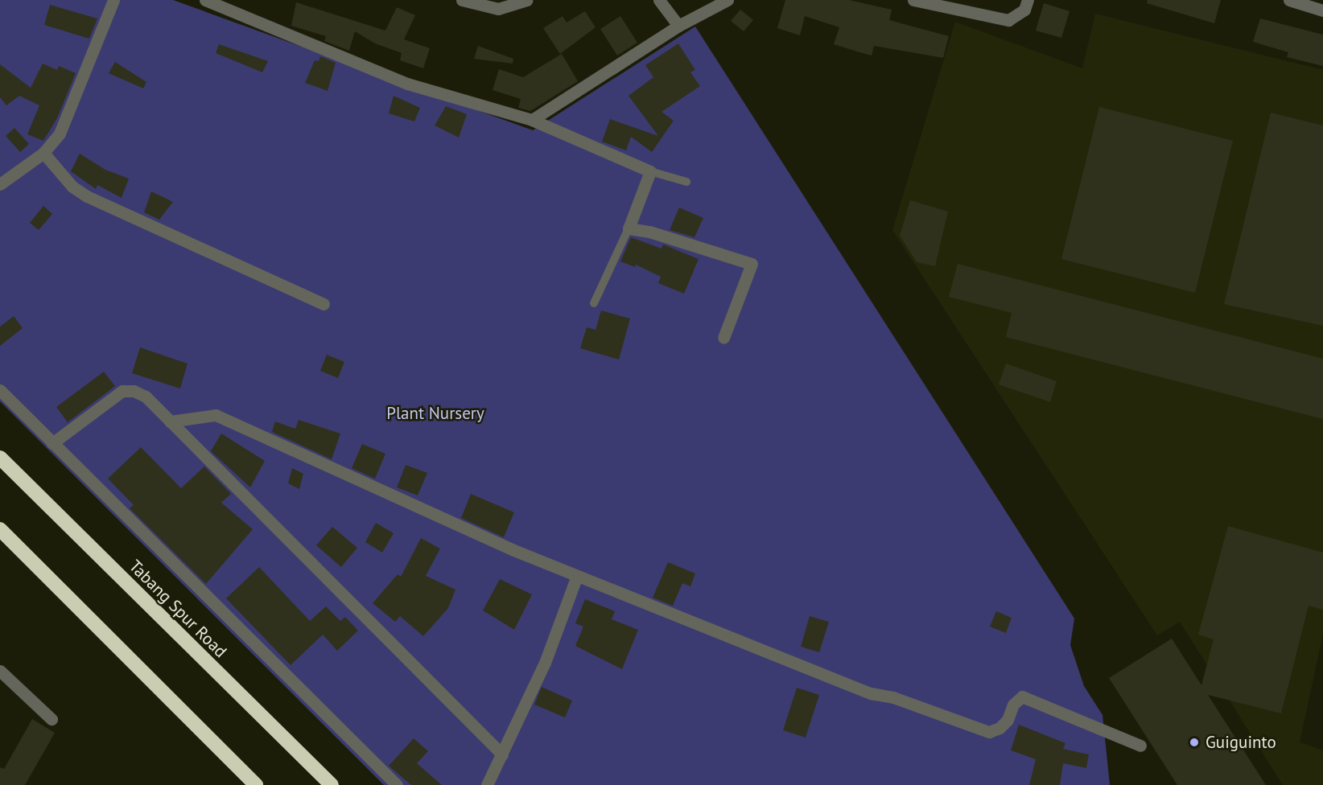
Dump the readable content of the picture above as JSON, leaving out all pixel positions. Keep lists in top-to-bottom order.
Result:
{
  "streets": {
    "highway": ["Tabang Spur Road"]
  },
  "parks": ["Plant Nursery"],
  "places": ["Guiguinto"]
}
